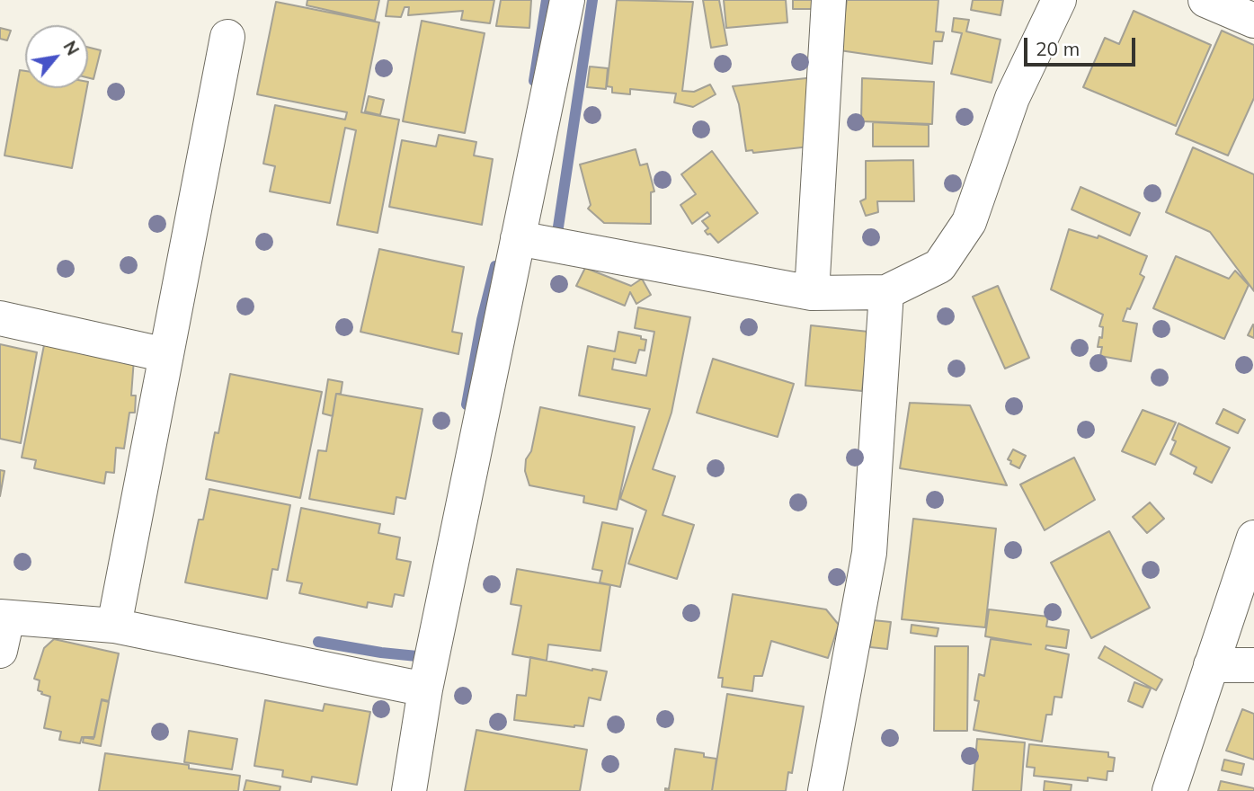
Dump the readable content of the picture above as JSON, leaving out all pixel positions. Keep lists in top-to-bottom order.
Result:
{
  "scale_bar": "20 m",
  "north": "top right"
}
